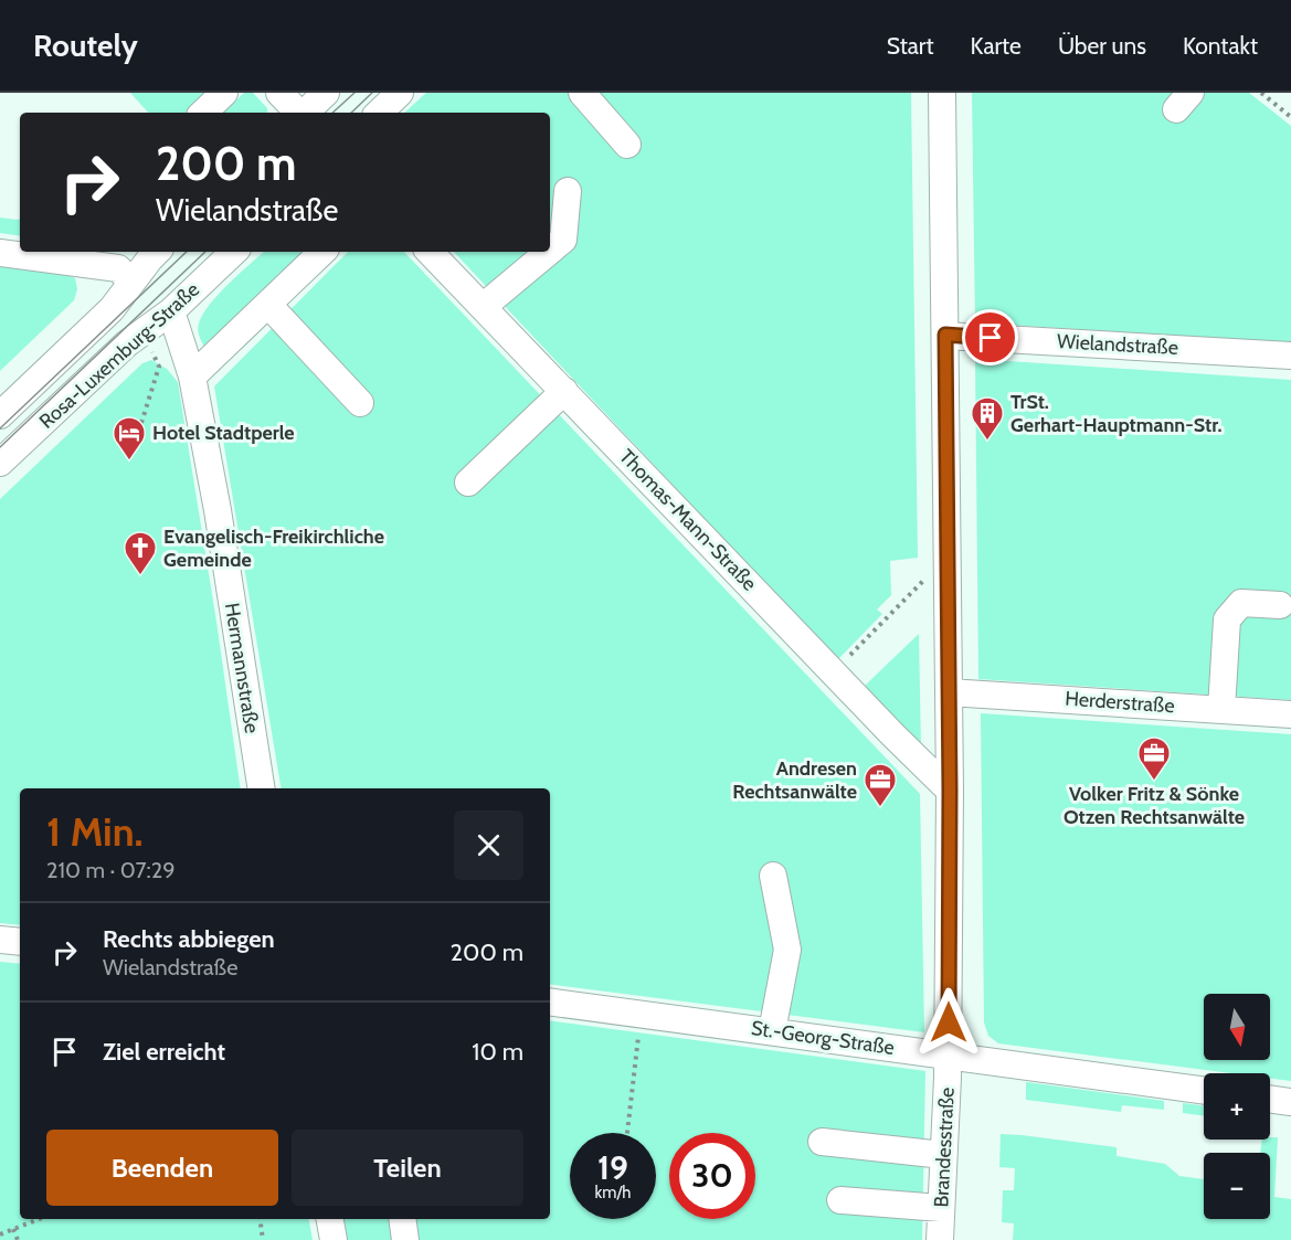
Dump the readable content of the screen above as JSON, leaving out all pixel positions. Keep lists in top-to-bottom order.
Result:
{
  "streets": {
    "street": [
      "Wielandstraße",
      "Rosa-Luxemburg-Straße",
      "Thomas-Mann-Straße",
      "Hermannstraße",
      "Herderstraße",
      "St.-Georg-Straße",
      "Brandesstraße"
    ]
  },
  "crossings": [
    ["Wielandstraße", "Brandesstraße"],
    ["Rosa-Luxemburg-Straße", "Hermannstraße"],
    ["Thomas-Mann-Straße", "Brandesstraße"],
    ["Herderstraße", "Brandesstraße"],
    ["St.-Georg-Straße", "Brandesstraße"]
  ],
  "places": {
    "building": ["TrSt. Gerhart-Hauptmann-Str."],
    "hotel": ["Hotel Stadtperle"],
    "church": ["Evangelisch-Freikirchliche Gemeinde"],
    "office": ["Volker Fritz & Sönke Otzen Rechtsanwälte", "Andresen Rechtsanwälte"]
  },
  "north": "bottom",
  "page": {
    "header": "Routely",
    "nav": [
      "Start",
      "Karte",
      "Über uns",
      "Kontakt"
    ],
    "turn": ["200 m", "Wielandstraße"],
    "heading": ["1 Min.", "210 m · 07:29"],
    "list": [
      {
        "name": "Rechts abbiegen",
        "note": "Wielandstraße",
        "value": "200 m"
      },
      {
        "name": "Ziel erreicht",
        "value": "10 m"
      }
    ],
    "map_buttons": ["+", "−"],
    "buttons": ["Beenden", "Teilen"],
    "speed": "19 km/h",
    "limit": "30"
  }
}
